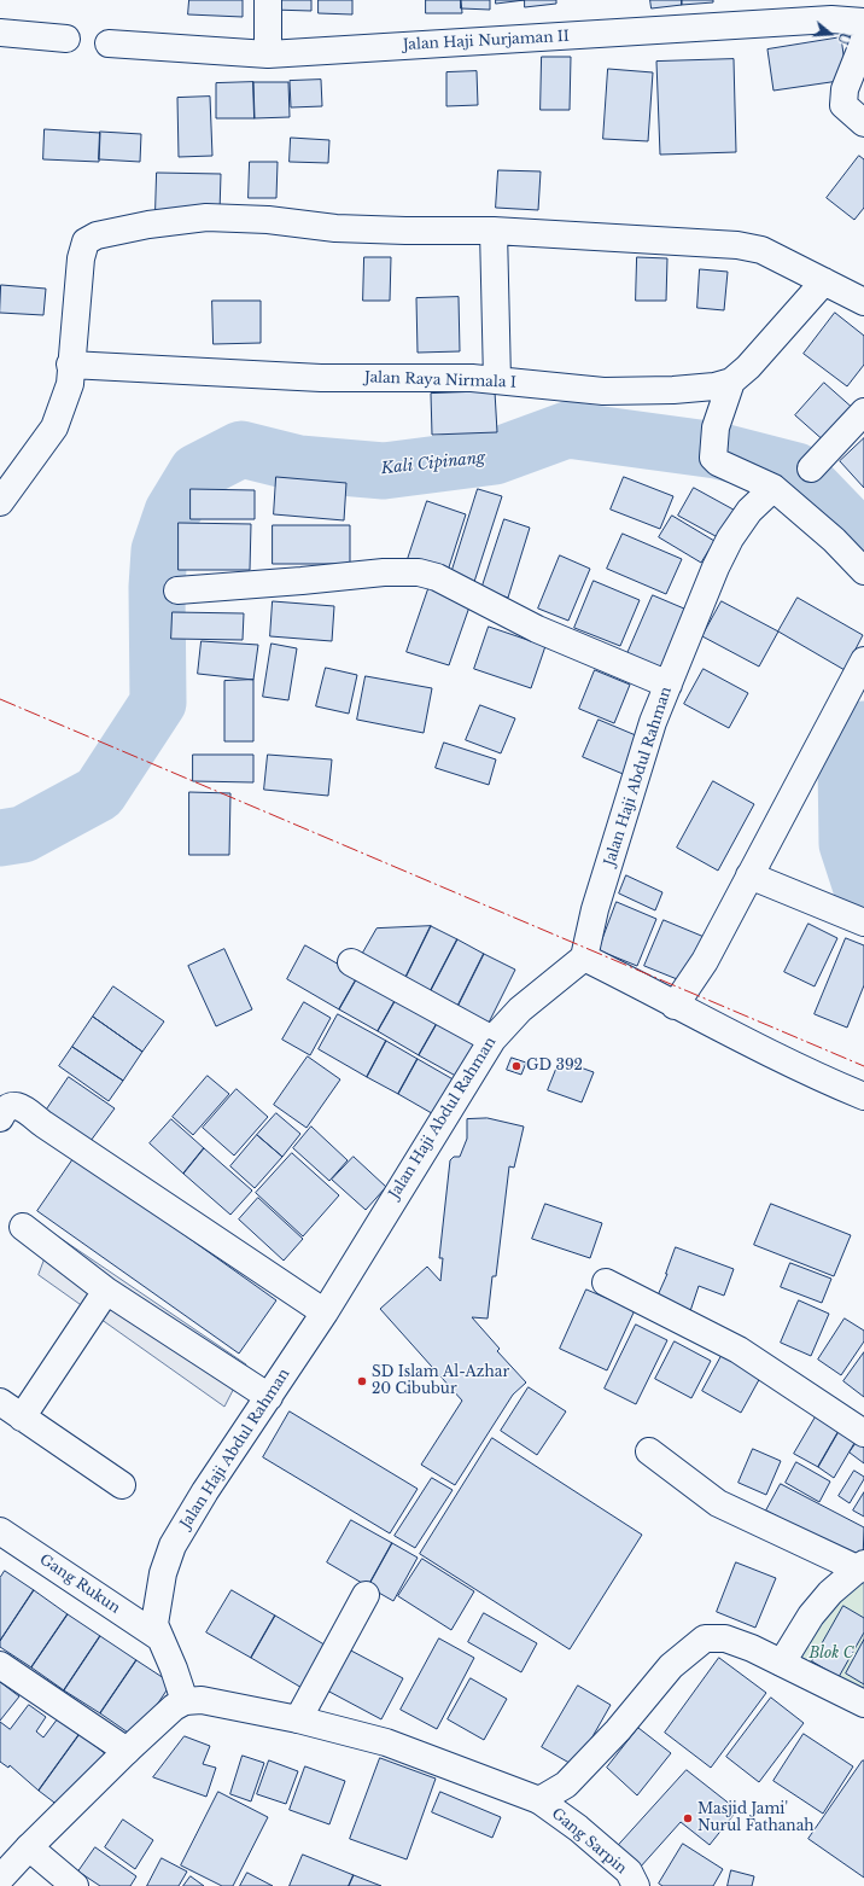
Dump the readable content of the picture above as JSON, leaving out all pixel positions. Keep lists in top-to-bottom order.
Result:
{
  "streets": {
    "street": [
      "Jalan Haji Nurjaman II",
      "Jalan Raya Nirmala I",
      "Jalan Haji Abdul Rahman",
      "Gang Rukun",
      "Gang Sarpin"
    ]
  },
  "crossings": [
    ["Jalan Haji Abdul Rahman", "Gang Rukun"]
  ],
  "water": ["Kali Cipinang"],
  "parks": ["Blok C"],
  "places": ["GD 392", "SD Islam Al-Azhar 20 Cibubur", "Masjid Jami' Nurul Fathanah"],
  "north": "right"
}
